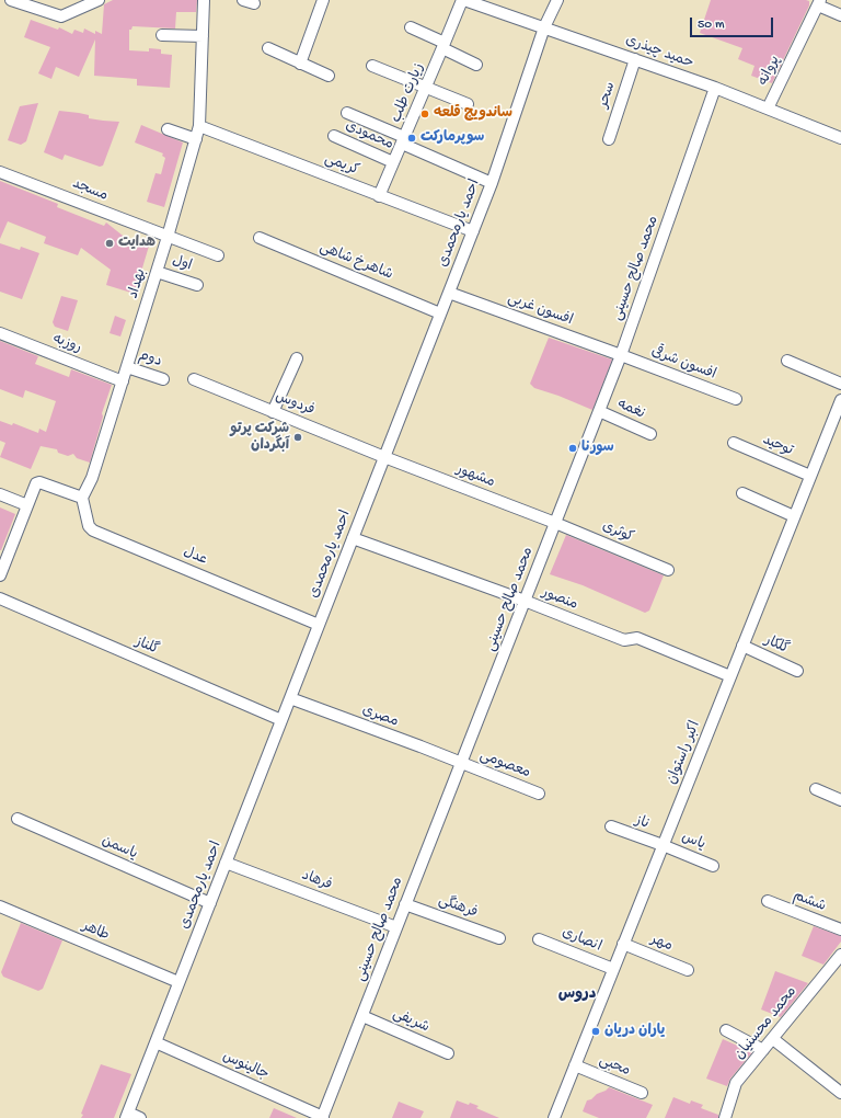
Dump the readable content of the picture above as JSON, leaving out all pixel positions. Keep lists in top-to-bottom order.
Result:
{
  "streets": {
    "street": [
      "حمید چیذری",
      "پروانه",
      "زیارت طلب",
      "سحر",
      "محمودی",
      "کریمی",
      "مسجد",
      "احمد یارمحمدی",
      "شاهرخ شاهی",
      "اول",
      "محمد صالح حسینی",
      "بهداد",
      "افسون غربی",
      "روزبه",
      "دوم",
      "افسون شرقی",
      "فردوس",
      "نغمه",
      "توحید",
      "مشهور",
      "کوثری",
      "عدل",
      "منصور",
      "گلکار",
      "گلناز",
      "مصری",
      "اکبر راستوان",
      "معصومی",
      "ناز",
      "یاس",
      "یاسمن",
      "فرهاد",
      "ششم",
      "فرهنگی",
      "طاهر",
      "انصاری",
      "مهر",
      "شریفی",
      "محمد محسنیان",
      "جالینوس",
      "محبی"
    ]
  },
  "crossings": [
    ["حمید چیذری", "پروانه"],
    ["حمید چیذری", "زیارت طلب"],
    ["حمید چیذری", "سحر"],
    ["حمید چیذری", "احمد یارمحمدی"],
    ["حمید چیذری", "محمد صالح حسینی"],
    ["زیارت طلب", "محمودی"],
    ["زیارت طلب", "کریمی"],
    ["کریمی", "احمد یارمحمدی"],
    ["کریمی", "بهداد"],
    ["مسجد", "بهداد"],
    ["احمد یارمحمدی", "شاهرخ شاهی"],
    ["احمد یارمحمدی", "افسون غربی"],
    ["احمد یارمحمدی", "فردوس"],
    ["احمد یارمحمدی", "مشهور"],
    ["احمد یارمحمدی", "عدل"],
    ["احمد یارمحمدی", "منصور"],
    ["احمد یارمحمدی", "گلناز"],
    ["احمد یارمحمدی", "مصری"],
    ["احمد یارمحمدی", "یاسمن"],
    ["احمد یارمحمدی", "فرهاد"],
    ["احمد یارمحمدی", "طاهر"],
    ["احمد یارمحمدی", "جالینوس"],
    ["اول", "بهداد"],
    ["محمد صالح حسینی", "افسون غربی"],
    ["محمد صالح حسینی", "افسون شرقی"],
    ["محمد صالح حسینی", "نغمه"],
    ["محمد صالح حسینی", "مشهور"],
    ["محمد صالح حسینی", "کوثری"],
    ["محمد صالح حسینی", "منصور"],
    ["محمد صالح حسینی", "مصری"],
    ["محمد صالح حسینی", "معصومی"],
    ["محمد صالح حسینی", "فرهاد"],
    ["محمد صالح حسینی", "فرهنگی"],
    ["محمد صالح حسینی", "شریفی"],
    ["محمد صالح حسینی", "جالینوس"],
    ["بهداد", "روزبه"],
    ["بهداد", "دوم"],
    ["بهداد", "عدل"],
    ["افسون غربی", "افسون شرقی"],
    ["فردوس", "مشهور"],
    ["توحید", "اکبر راستوان"],
    ["مشهور", "کوثری"],
    ["منصور", "اکبر راستوان"],
    ["گلکار", "اکبر راستوان"],
    ["مصری", "معصومی"],
    ["اکبر راستوان", "ناز"],
    ["اکبر راستوان", "یاس"],
    ["اکبر راستوان", "انصاری"],
    ["اکبر راستوان", "مهر"],
    ["اکبر راستوان", "محبی"],
    ["ناز", "یاس"]
  ],
  "districts": ["دروس"],
  "places": [
    "ساندویچ قلعه",
    "سوپرمارکت",
    "هدایت",
    "شرکت پرتو آبگردان",
    "سورنا",
    "یاران دریان"
  ],
  "scale_bar": "50 m"
}
